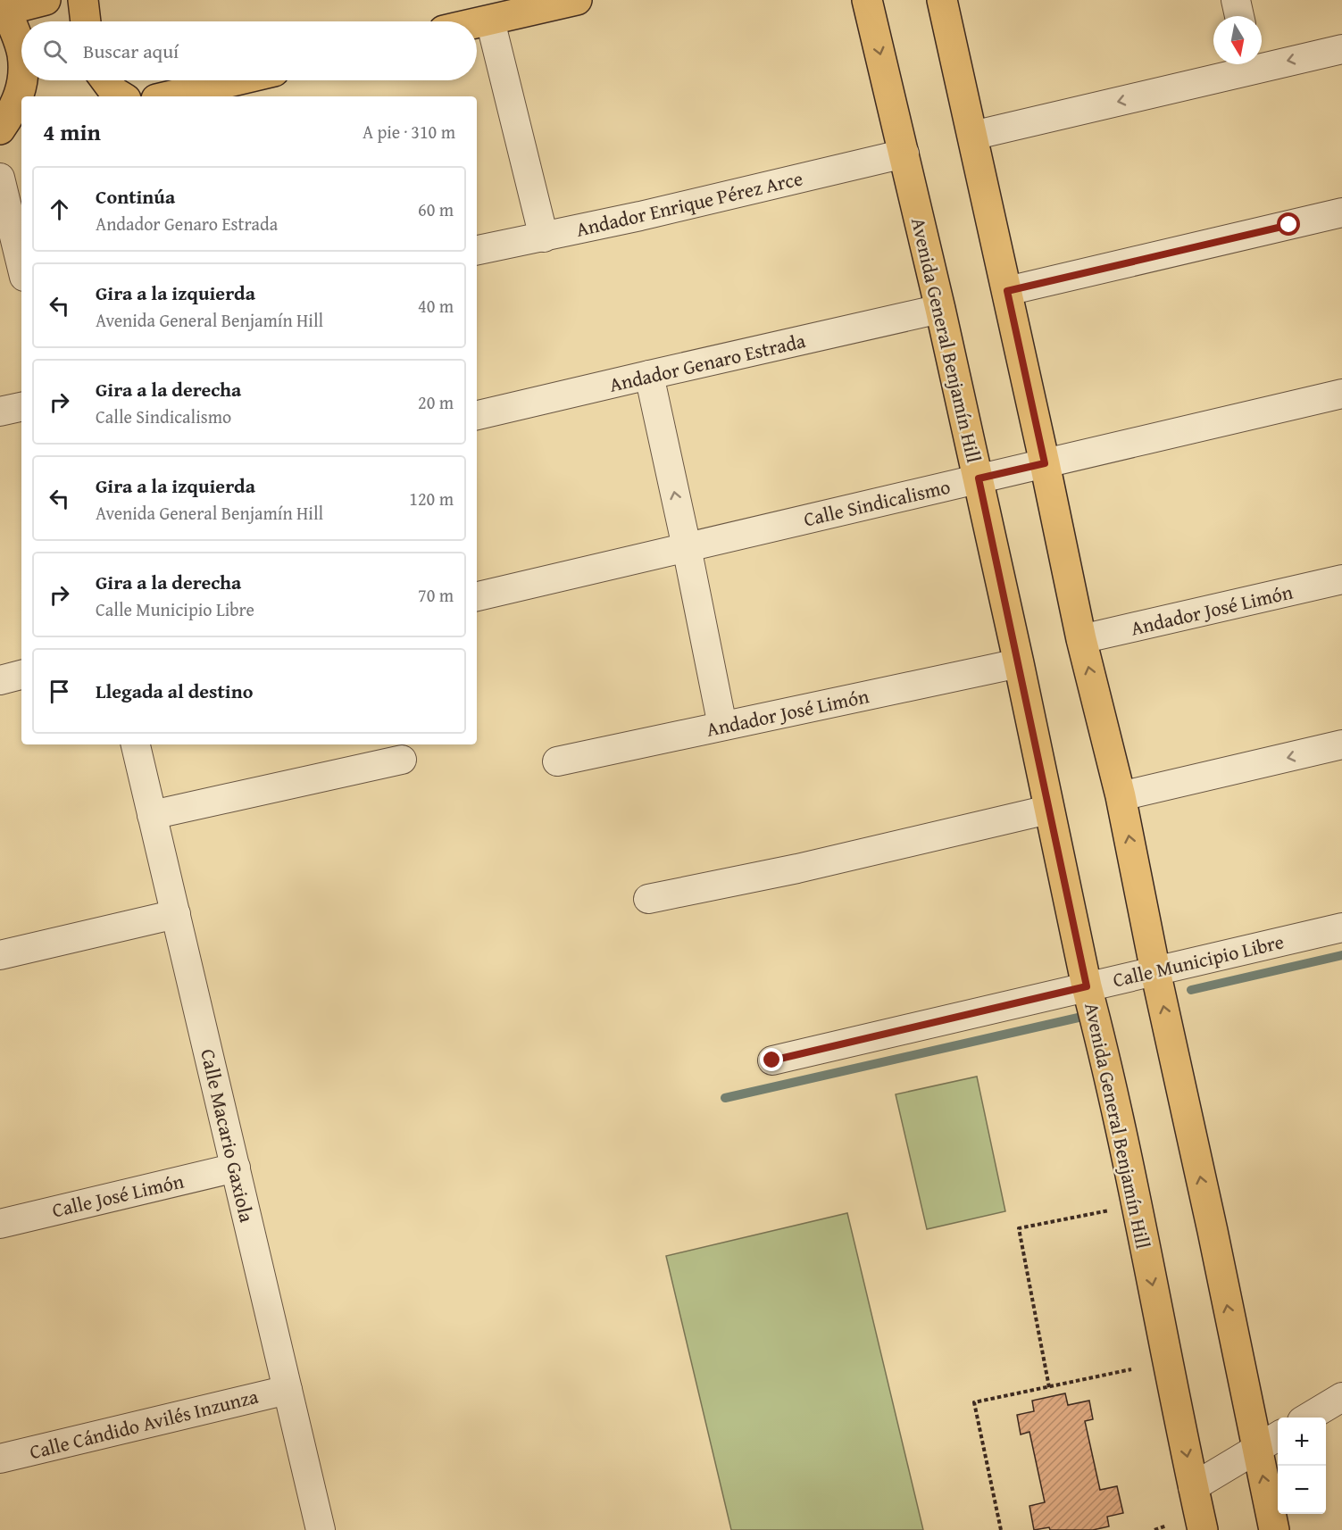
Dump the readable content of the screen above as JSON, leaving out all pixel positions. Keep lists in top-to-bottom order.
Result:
{
  "streets": {
    "main road": ["Avenida General Benjamín Hill"],
    "street": [
      "Andador Enrique Pérez Arce",
      "Andador Genaro Estrada",
      "Calle Sindicalismo",
      "Andador José Limón",
      "Calle Municipio Libre",
      "Calle Macario Gaxiola",
      "Calle José Limón",
      "Calle Cándido Avilés Inzunza"
    ]
  },
  "crossings": [
    ["Andador Enrique Pérez Arce", "Avenida General Benjamín Hill"],
    ["Avenida General Benjamín Hill", "Andador Genaro Estrada"],
    ["Avenida General Benjamín Hill", "Calle Sindicalismo"],
    ["Avenida General Benjamín Hill", "Andador José Limón"],
    ["Avenida General Benjamín Hill", "Calle Municipio Libre"],
    ["Calle Macario Gaxiola", "Calle José Limón"],
    ["Calle Macario Gaxiola", "Calle Cándido Avilés Inzunza"]
  ],
  "north": "bottom",
  "page": {
    "search": "Buscar aquí",
    "heading": ["4 min", "A pie · 310 m"],
    "list": [
      ["Continúa", "Andador Genaro Estrada", "60 m"],
      ["Gira a la izquierda", "Avenida General Benjamín Hill", "40 m"],
      ["Gira a la derecha", "Calle Sindicalismo", "20 m"],
      ["Gira a la izquierda", "Avenida General Benjamín Hill", "120 m"],
      ["Gira a la derecha", "Calle Municipio Libre", "70 m"],
      "Llegada al destino"
    ],
    "map_buttons": ["+", "−"]
  }
}
